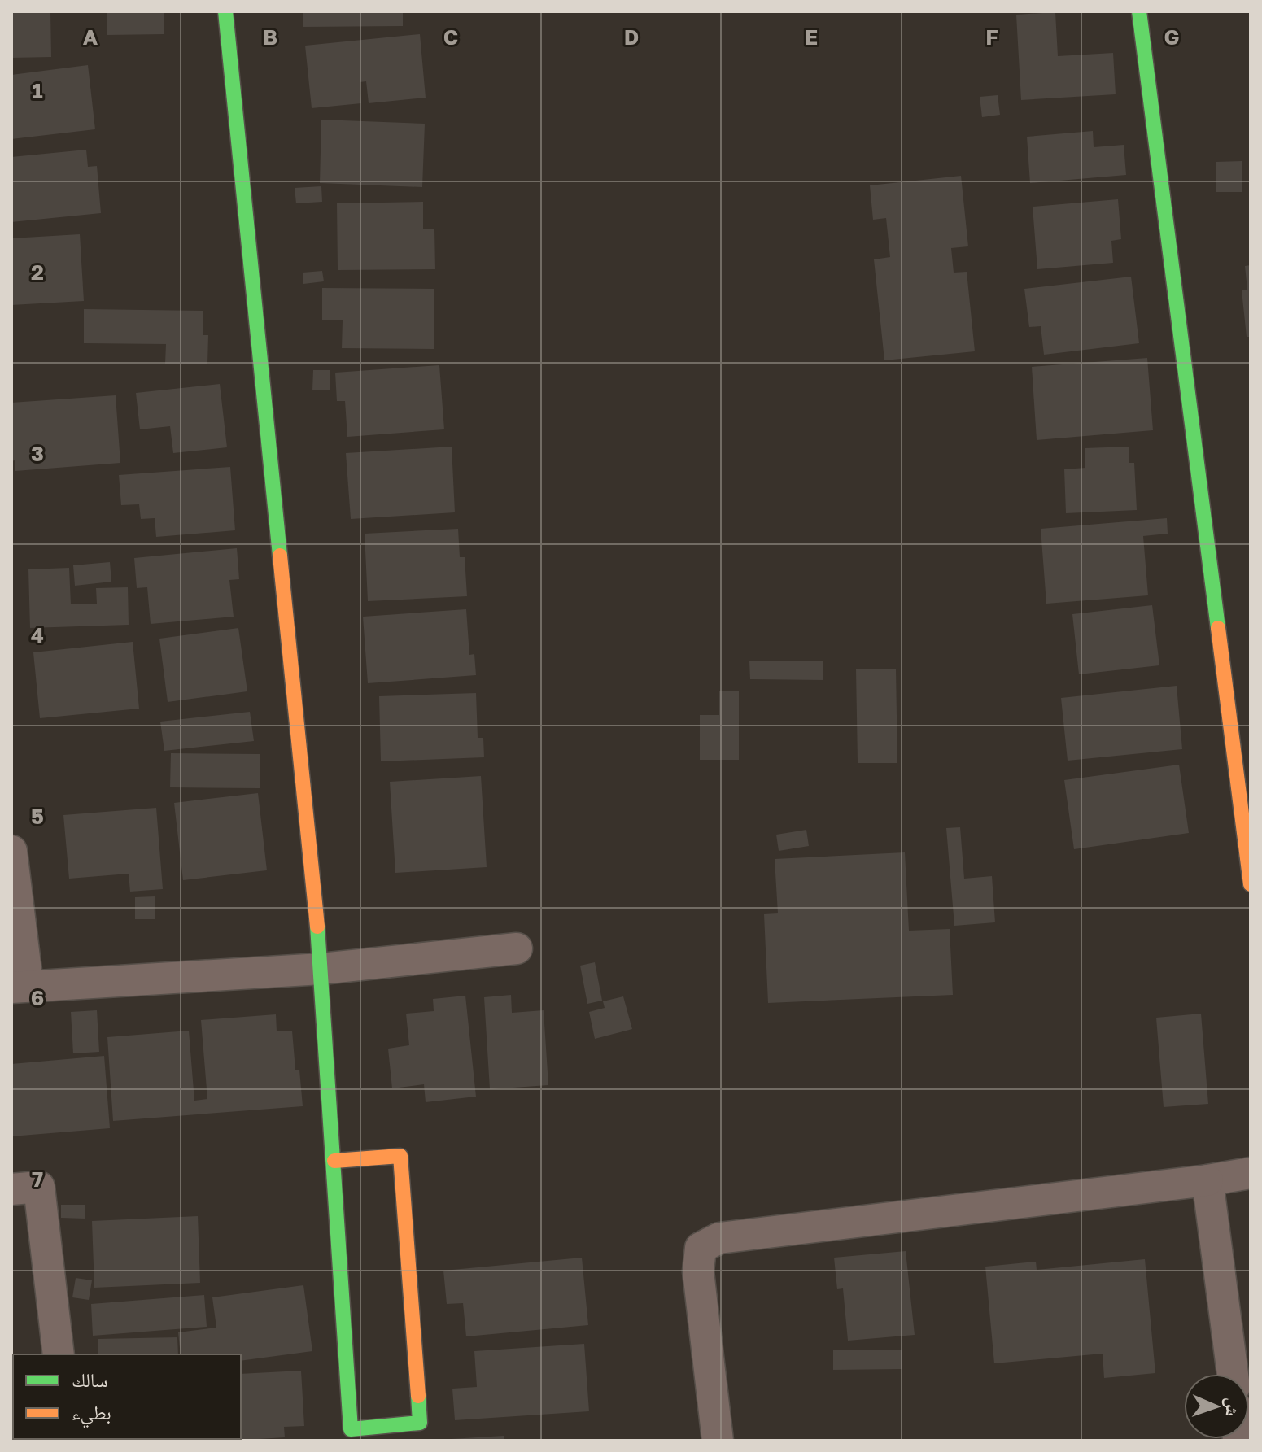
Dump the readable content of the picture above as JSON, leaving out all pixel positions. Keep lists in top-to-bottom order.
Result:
{
  "legend": ["سالك", "بطيء"],
  "north": "right",
  "grid": {
    "columns": [
      "A",
      "B",
      "C",
      "D",
      "E",
      "F",
      "G"
    ],
    "rows": [
      "1",
      "2",
      "3",
      "4",
      "5",
      "6",
      "7"
    ]
  }
}
